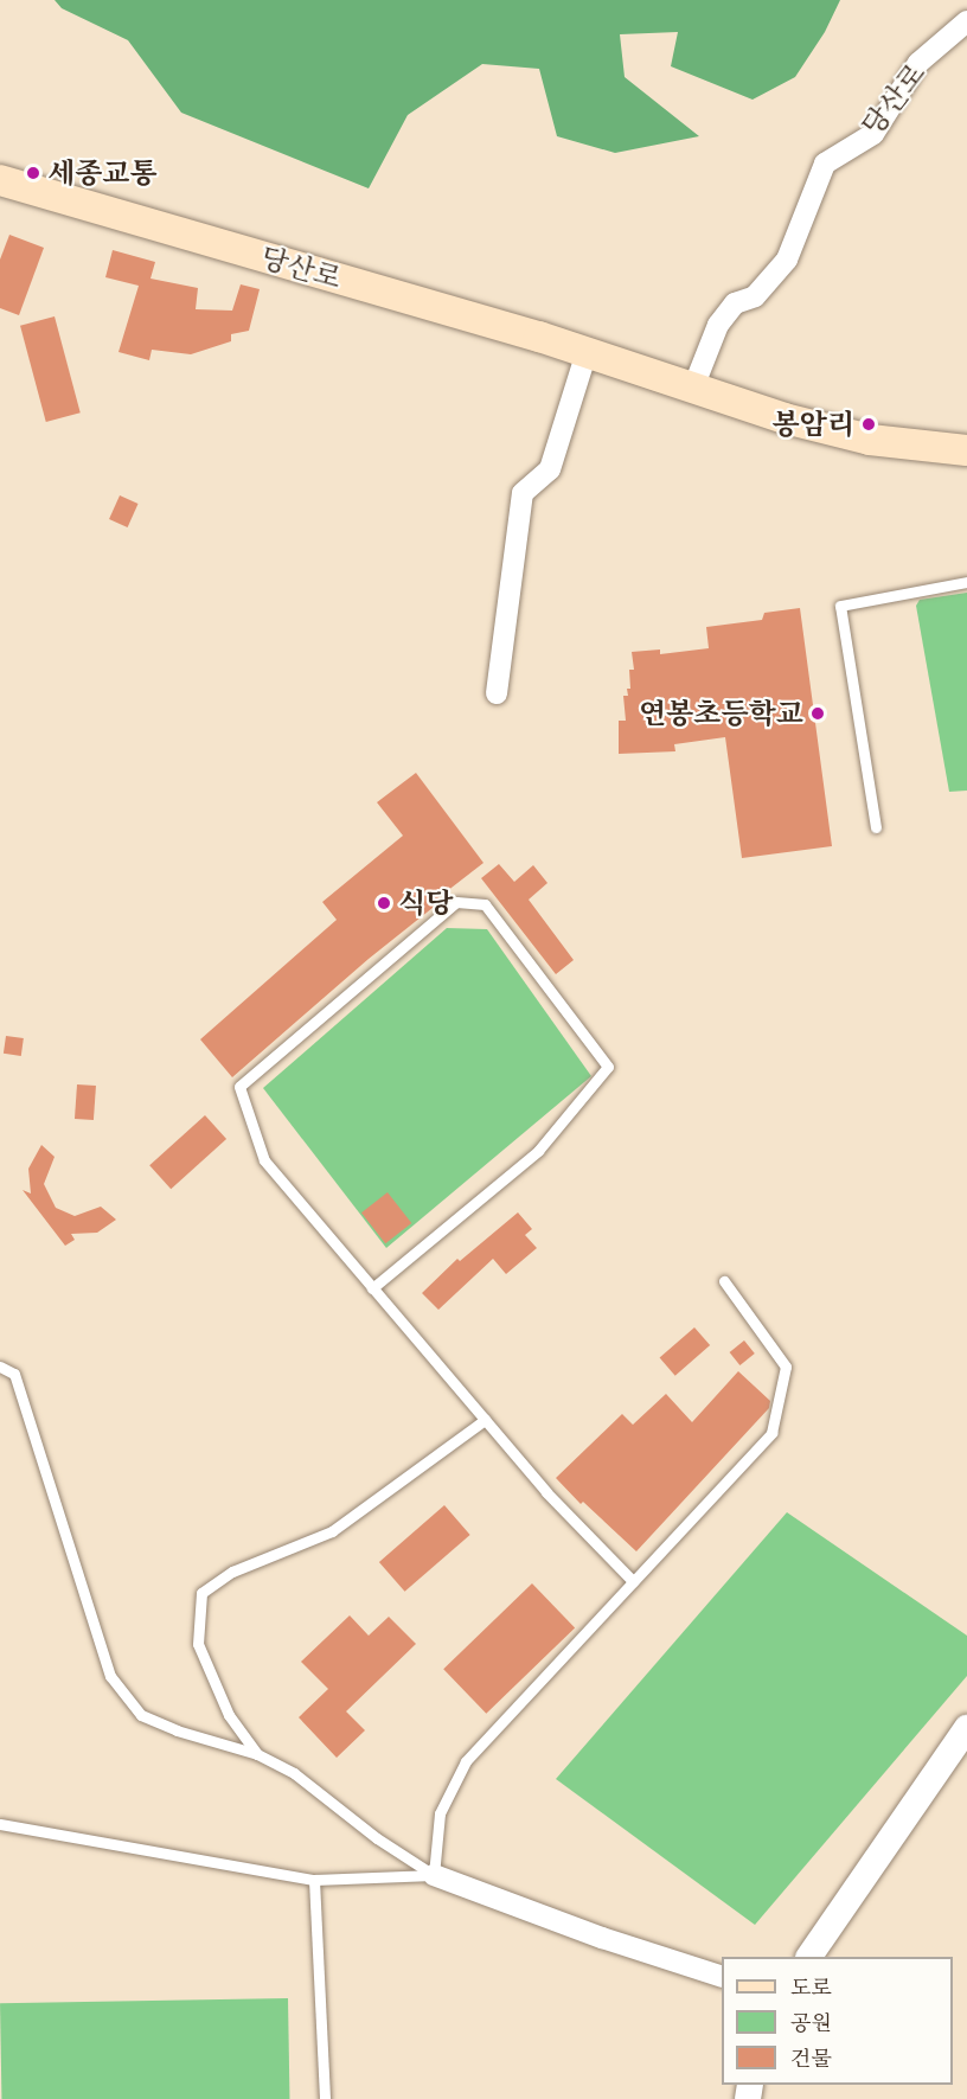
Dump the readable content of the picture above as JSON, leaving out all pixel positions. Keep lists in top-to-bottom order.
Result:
{
  "streets": {
    "main road": ["당산로"]
  },
  "places": [
    "세종교통",
    "봉암리",
    "연봉초등학교",
    "식당"
  ],
  "legend": ["도로", "공원", "건물"]
}
